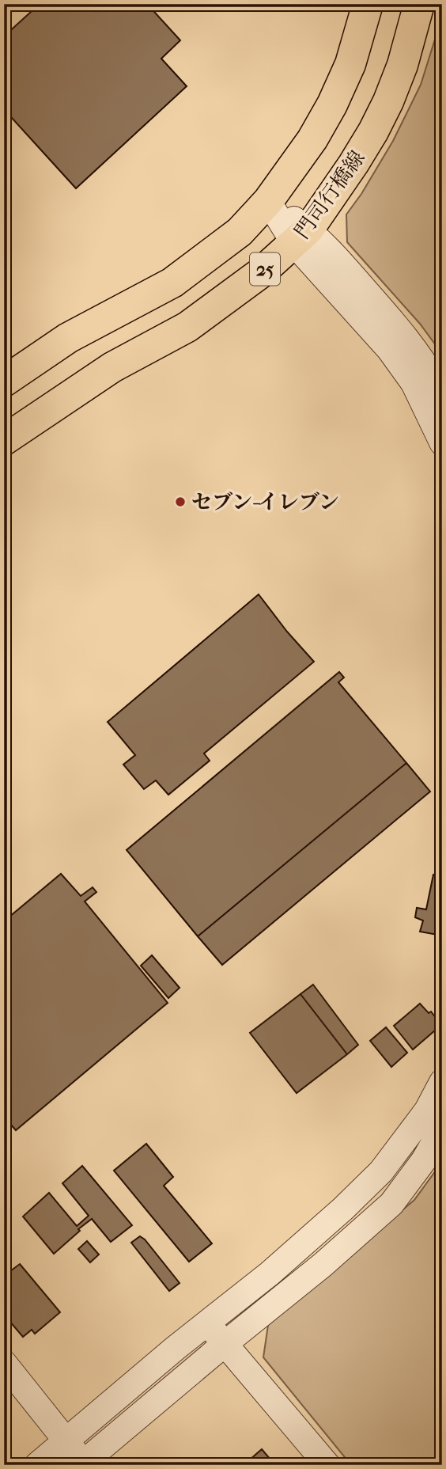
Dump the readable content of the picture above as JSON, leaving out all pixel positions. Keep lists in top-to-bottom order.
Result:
{
  "streets": {
    "main road": ["門司行橋線", "25"]
  },
  "places": ["セブン-イレブン"]
}
